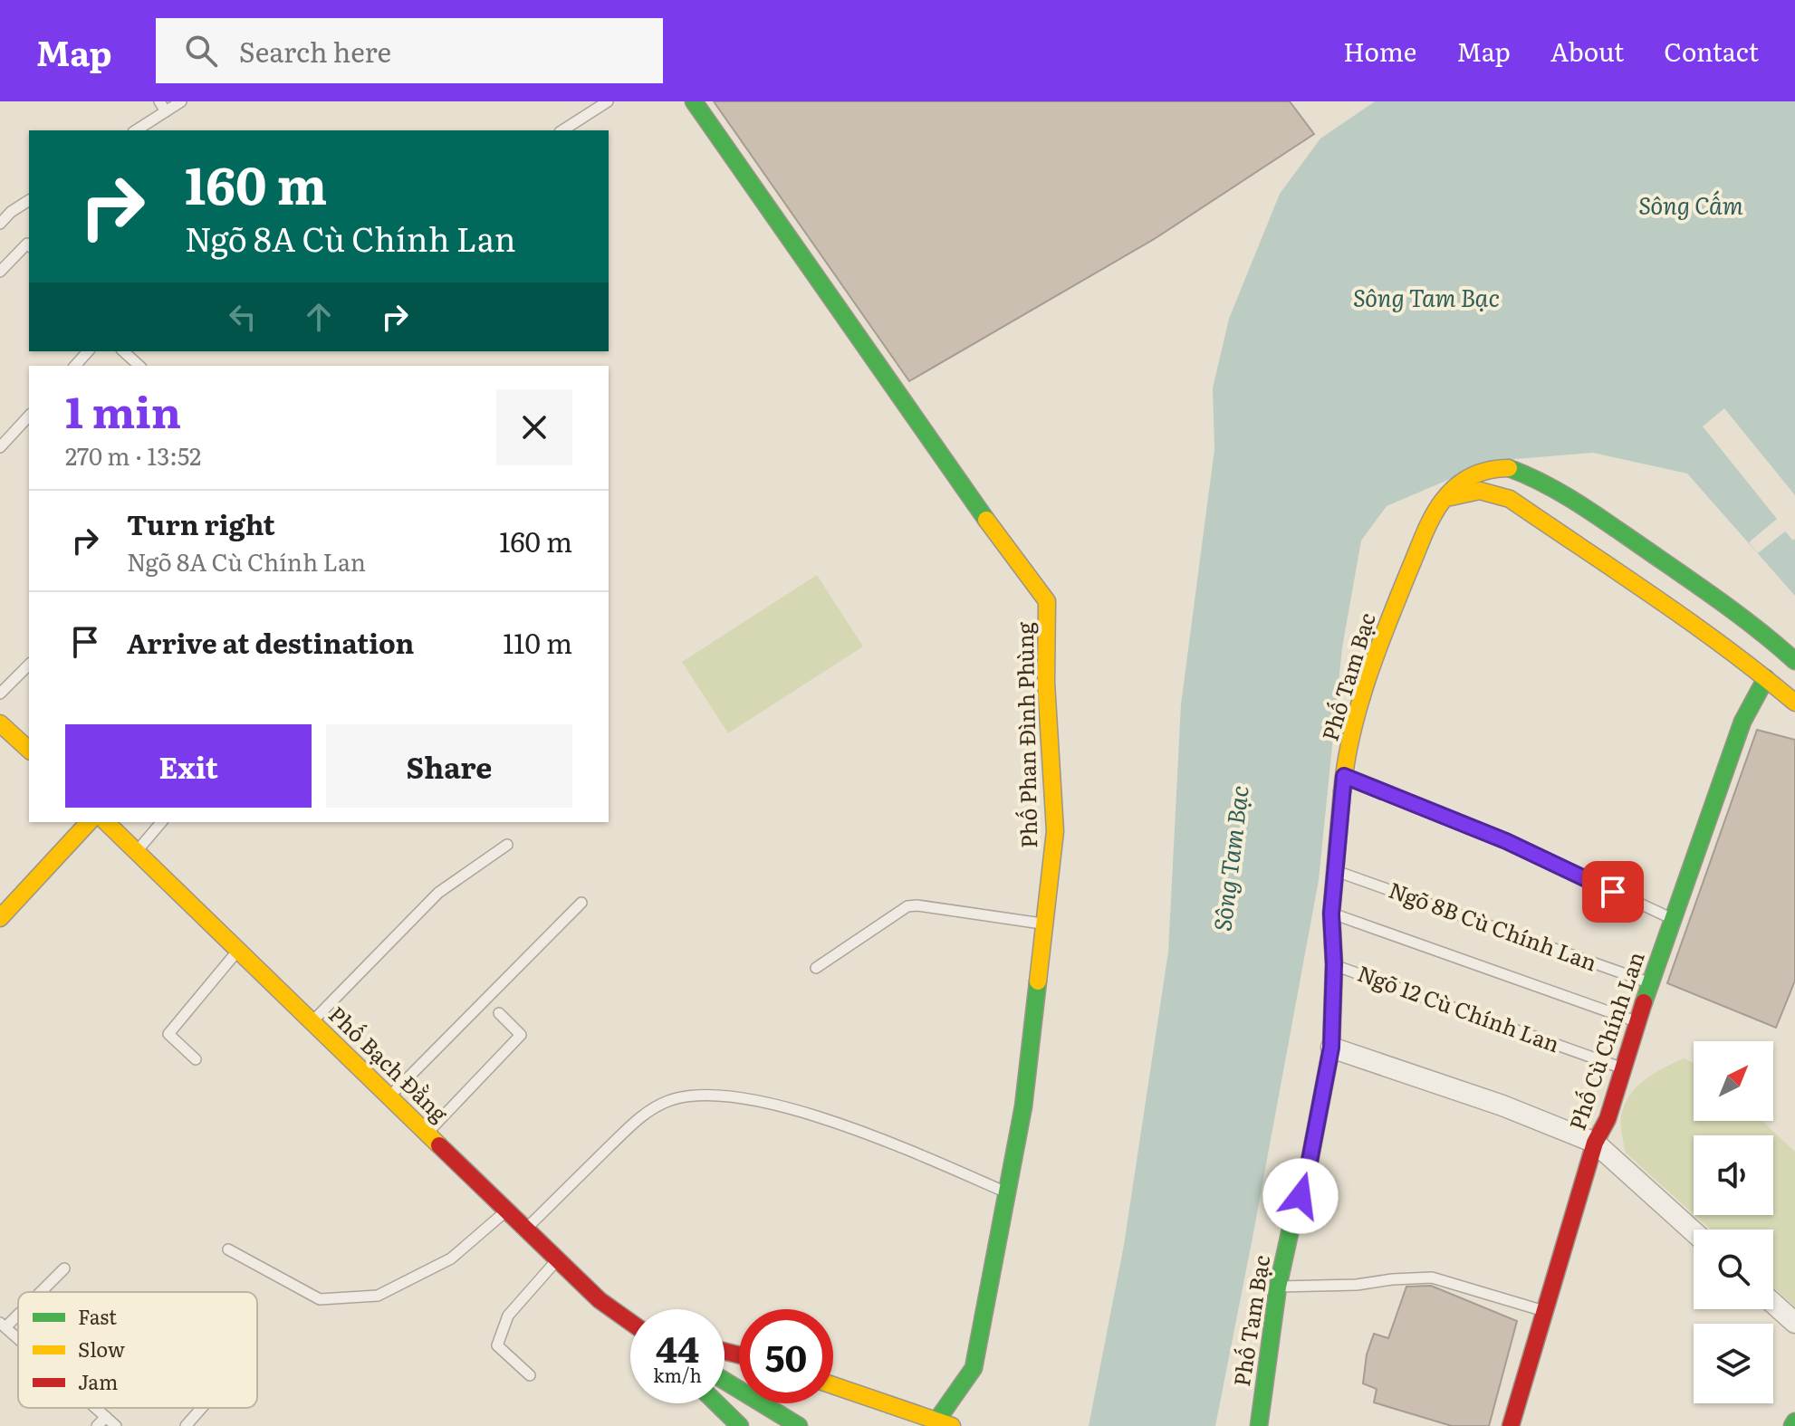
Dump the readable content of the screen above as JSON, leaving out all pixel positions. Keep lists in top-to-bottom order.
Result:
{
  "streets": {
    "main road": [
      "Phố Tam Bạc",
      "Phố Phan Đình Phùng",
      "Phố Cù Chính Lan",
      "Phố Bạch Đằng"
    ],
    "lane": ["Ngõ 8B Cù Chính Lan", "Ngõ 12 Cù Chính Lan"]
  },
  "crossings": [
    ["Phố Tam Bạc", "Ngõ 8B Cù Chính Lan"],
    ["Phố Tam Bạc", "Ngõ 12 Cù Chính Lan"],
    ["Ngõ 8B Cù Chính Lan", "Phố Cù Chính Lan"],
    ["Ngõ 12 Cù Chính Lan", "Phố Cù Chính Lan"]
  ],
  "water": ["Sông Cấm", "Sông Tam Bạc"],
  "legend": ["Fast", "Slow", "Jam"],
  "north": "top right",
  "page": {
    "header": "Map",
    "search": "Search here",
    "nav": [
      "Home",
      "Map",
      "About",
      "Contact"
    ],
    "turn": ["160 m", "Ngõ 8A Cù Chính Lan"],
    "heading": ["1 min", "270 m · 13:52"],
    "list": [
      {
        "name": "Turn right",
        "note": "Ngõ 8A Cù Chính Lan",
        "value": "160 m"
      },
      {
        "name": "Arrive at destination",
        "value": "110 m"
      }
    ],
    "buttons": ["Exit", "Share"],
    "speed": "44 km/h",
    "limit": "50"
  }
}
